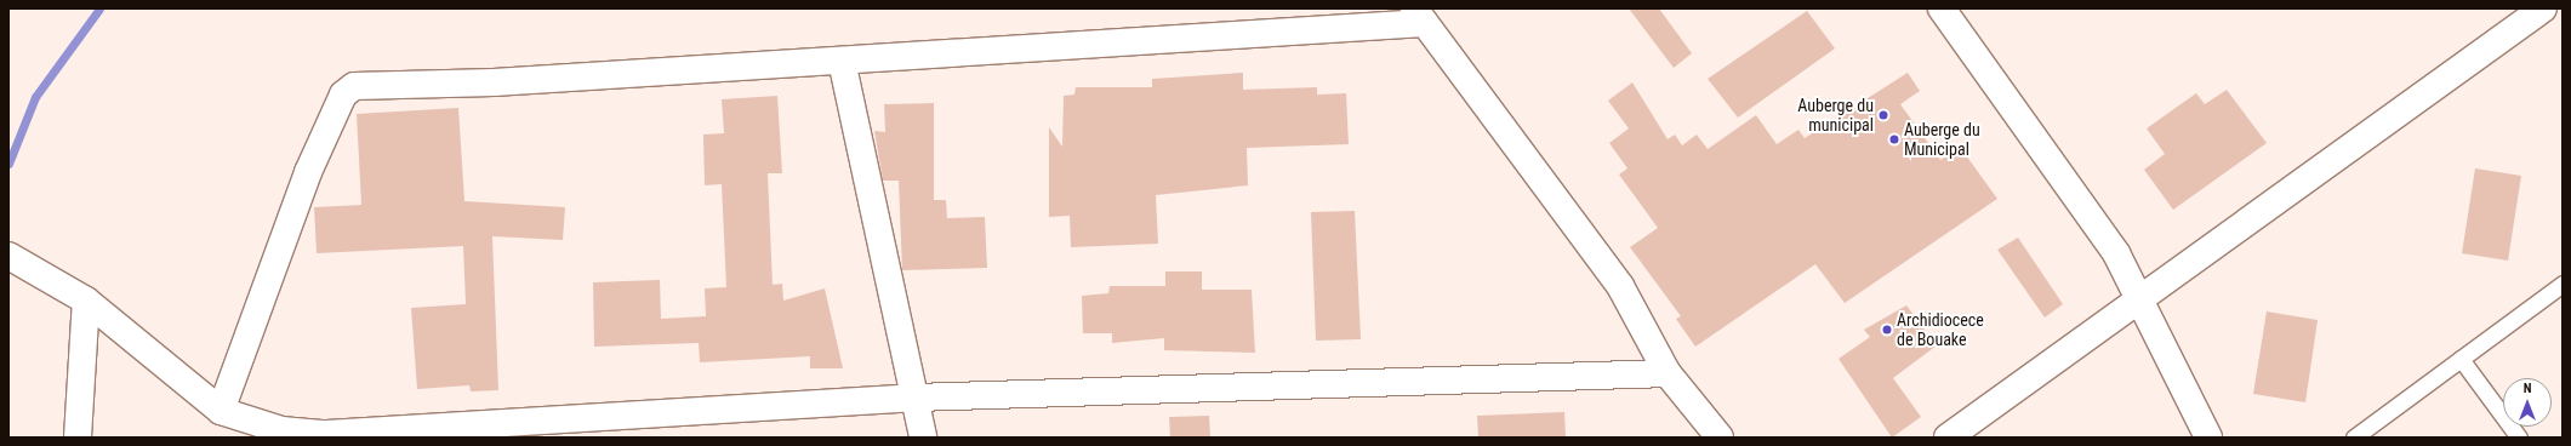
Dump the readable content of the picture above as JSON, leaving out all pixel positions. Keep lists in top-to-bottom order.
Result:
{
  "places": ["Auberge du municipal", "Auberge du Municipal", "Archidiocece de Bouake"],
  "north": "top"
}
